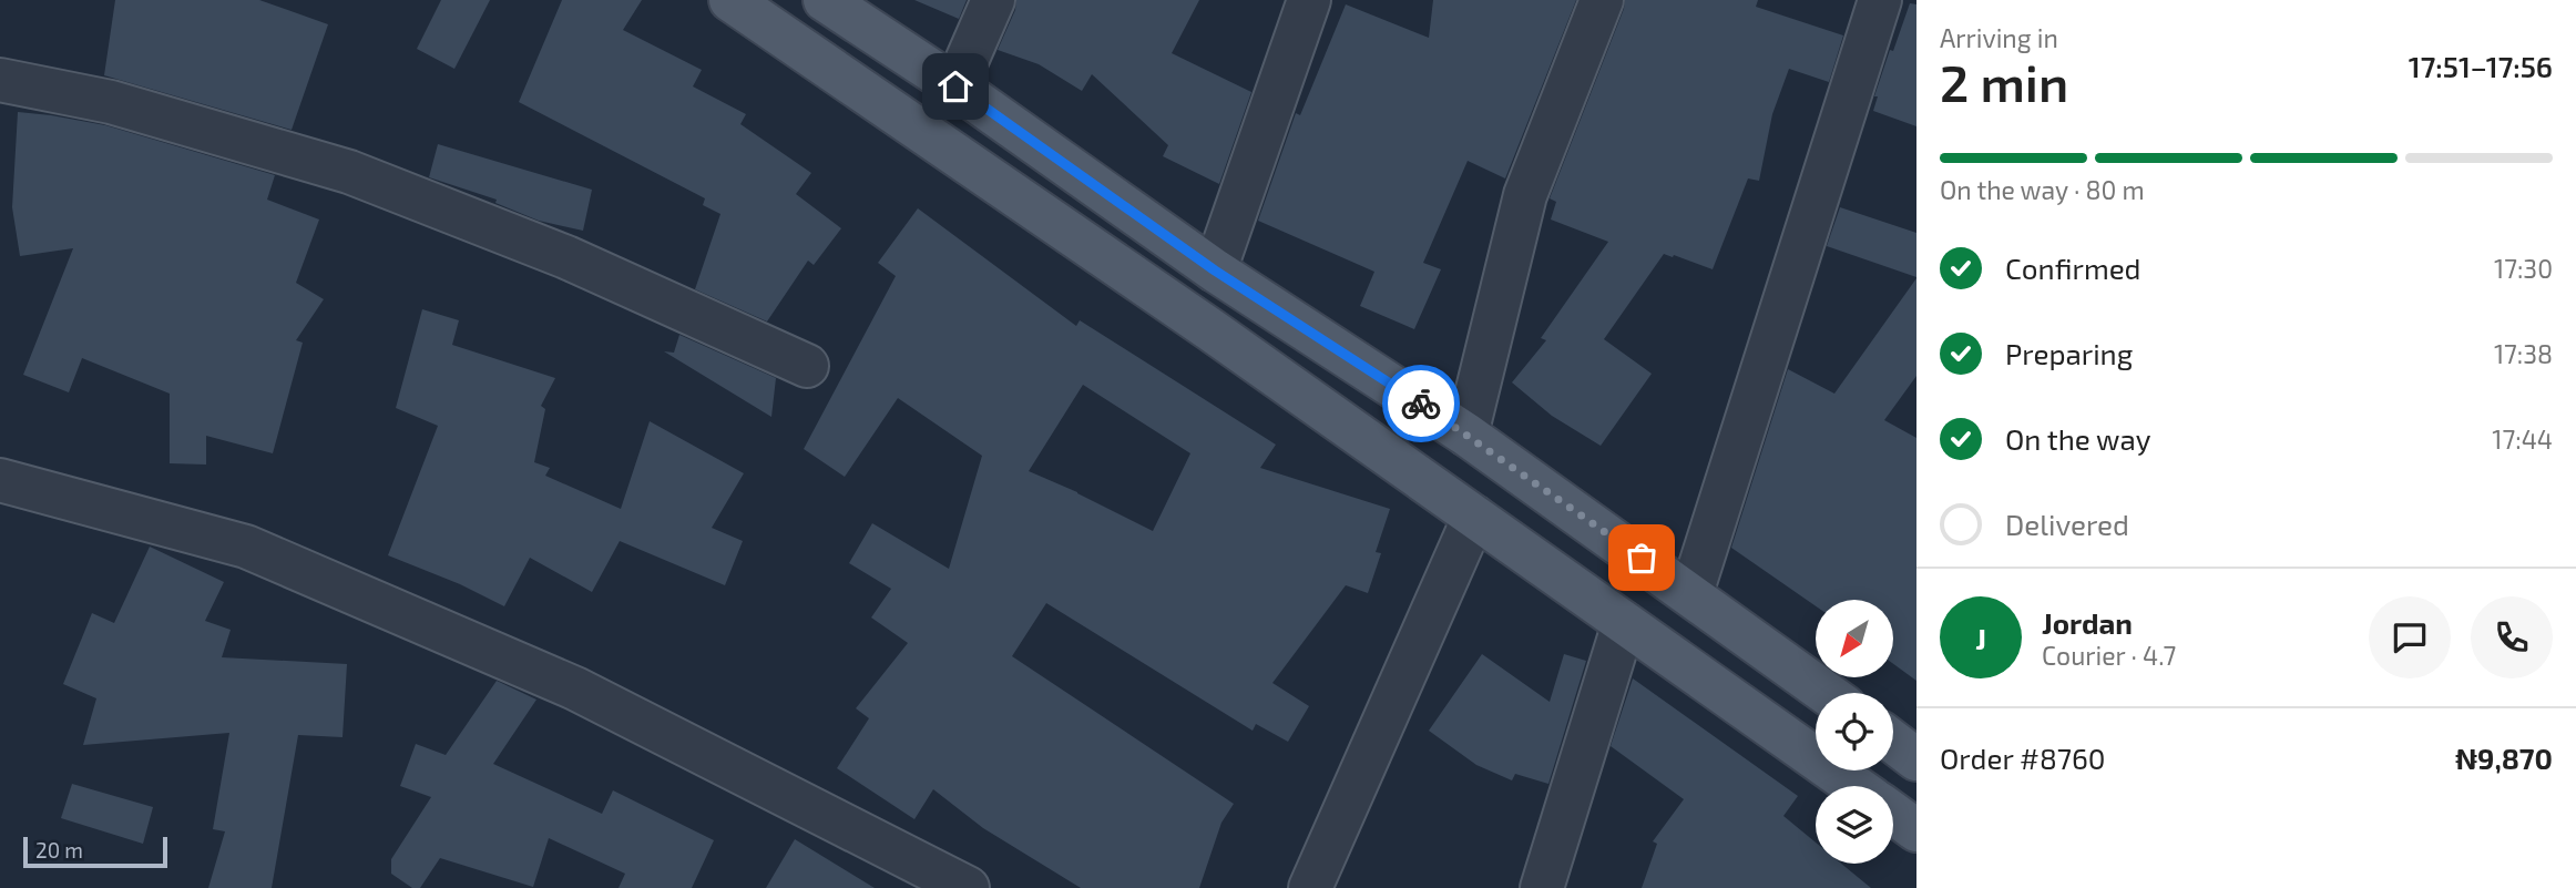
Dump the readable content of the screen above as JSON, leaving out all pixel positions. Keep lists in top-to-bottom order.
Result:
{
  "scale_bar": "20 m",
  "north": "bottom left",
  "page": {
    "heading": ["2 min", "Arriving in", "17:51–17:56"],
    "panel": [
      "Jordan",
      "Courier · 4.7",
      "Order #8760",
      "₦9,870"
    ],
    "bar": "On the way · 80 m",
    "list": [
      ["Confirmed", "17:30"],
      ["Preparing", "17:38"],
      ["On the way", "17:44"],
      "Delivered"
    ],
    "round": "J",
    "scale": "20 m"
  }
}
